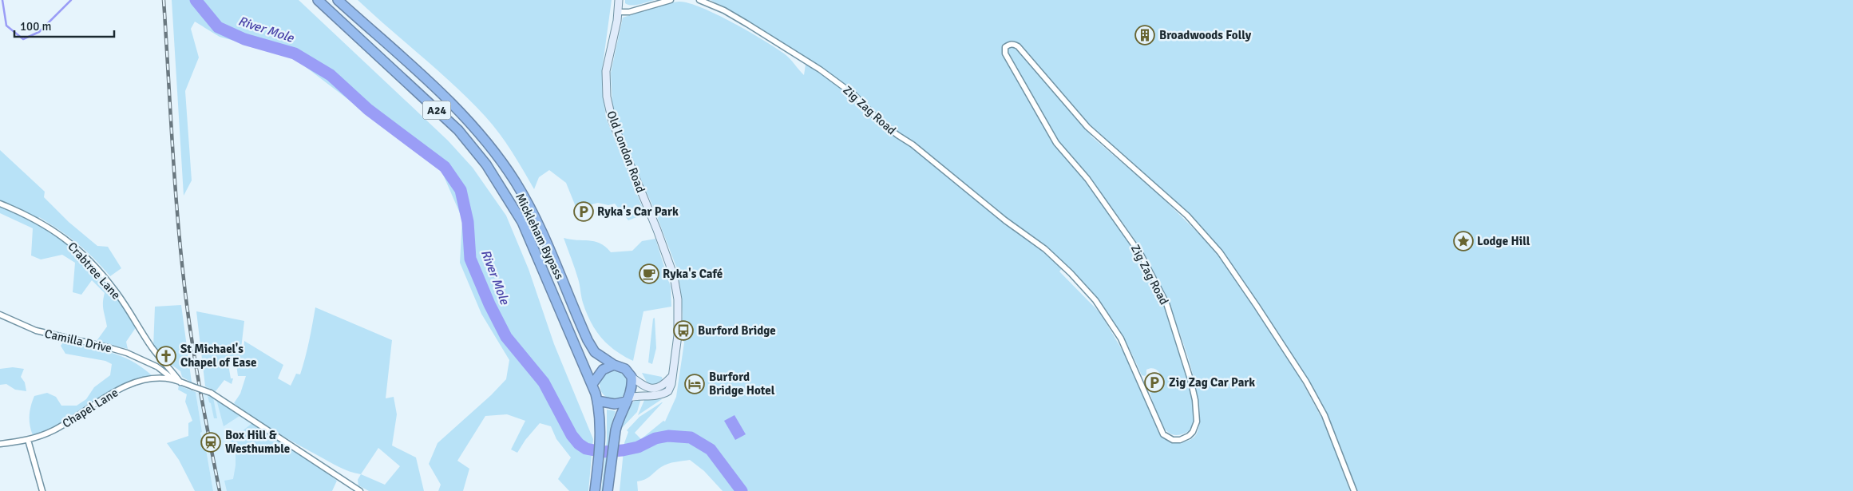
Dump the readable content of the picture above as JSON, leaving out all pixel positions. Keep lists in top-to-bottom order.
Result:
{
  "streets": {
    "highway": ["A24", "Mickleham Bypass"],
    "main road": ["Old London Road"],
    "street": [
      "Zig Zag Road",
      "Crabtree Lane",
      "Camilla Drive",
      "Chapel Lane"
    ]
  },
  "crossings": [
    ["Crabtree Lane", "Chapel Lane"],
    ["Camilla Drive", "Chapel Lane"]
  ],
  "water": ["River Mole"],
  "places": {
    "building": ["Broadwoods Folly"],
    "parking": ["Ryka's Car Park", "Zig Zag Car Park"],
    "place": ["Lodge Hill"],
    "cafe": ["Ryka's Café"],
    "bus stop": ["Burford Bridge"],
    "church": ["St Michael's Chapel of Ease"],
    "hotel": ["Burford Bridge Hotel"],
    "station": ["Box Hill & Westhumble"]
  },
  "scale_bar": "100 m"
}
